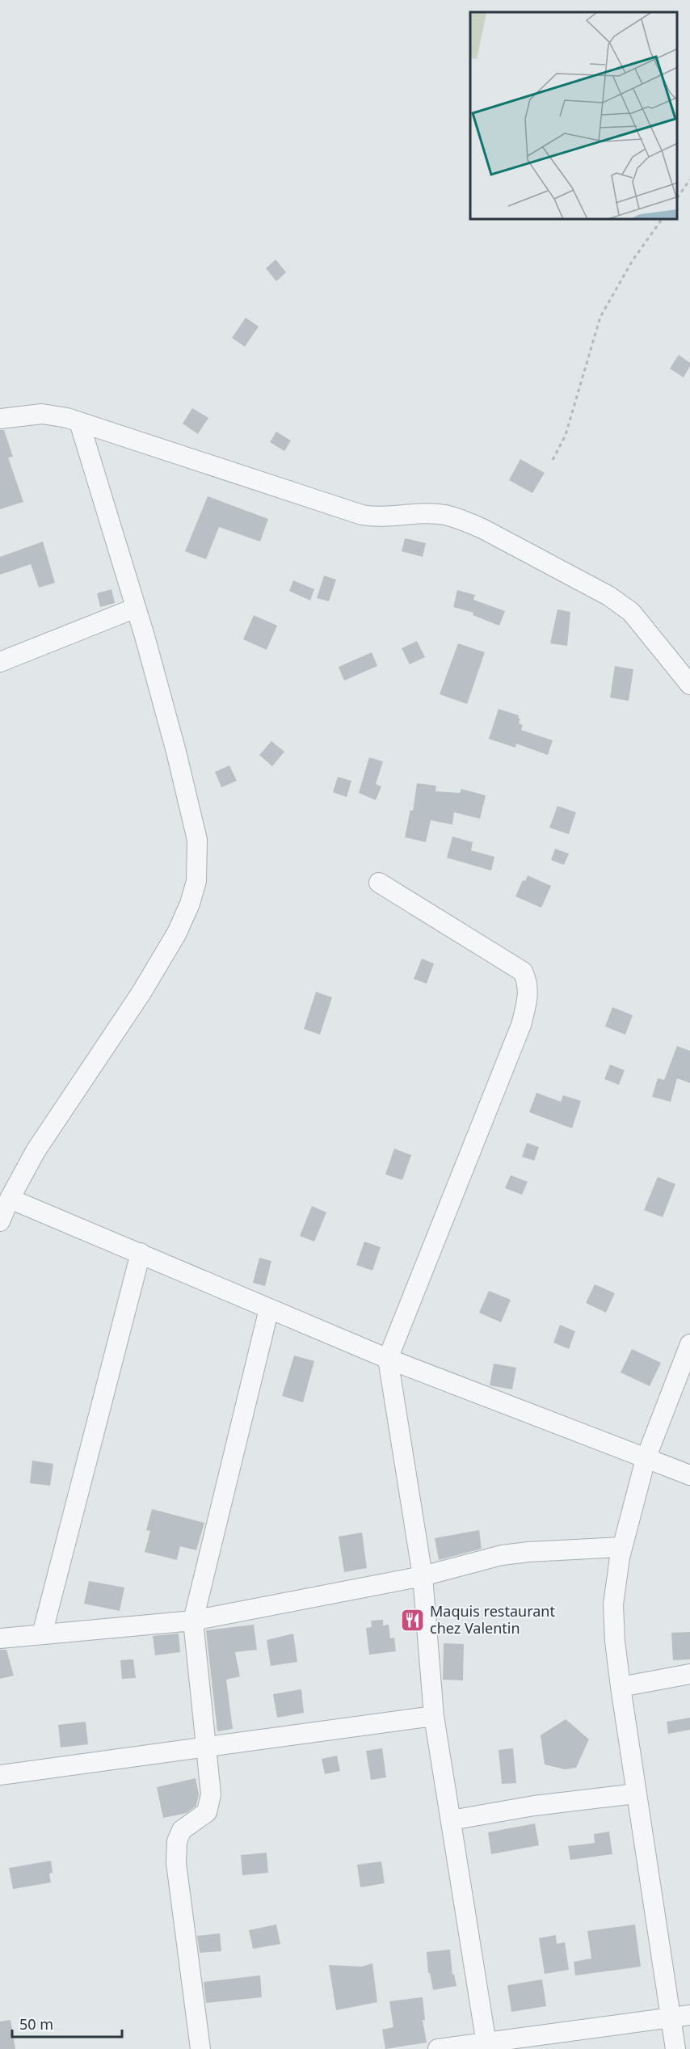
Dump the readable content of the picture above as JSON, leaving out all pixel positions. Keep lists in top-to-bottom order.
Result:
{
  "places": {
    "restaurant": ["Maquis restaurant chez Valentin"]
  },
  "scale_bar": "50 m"
}
